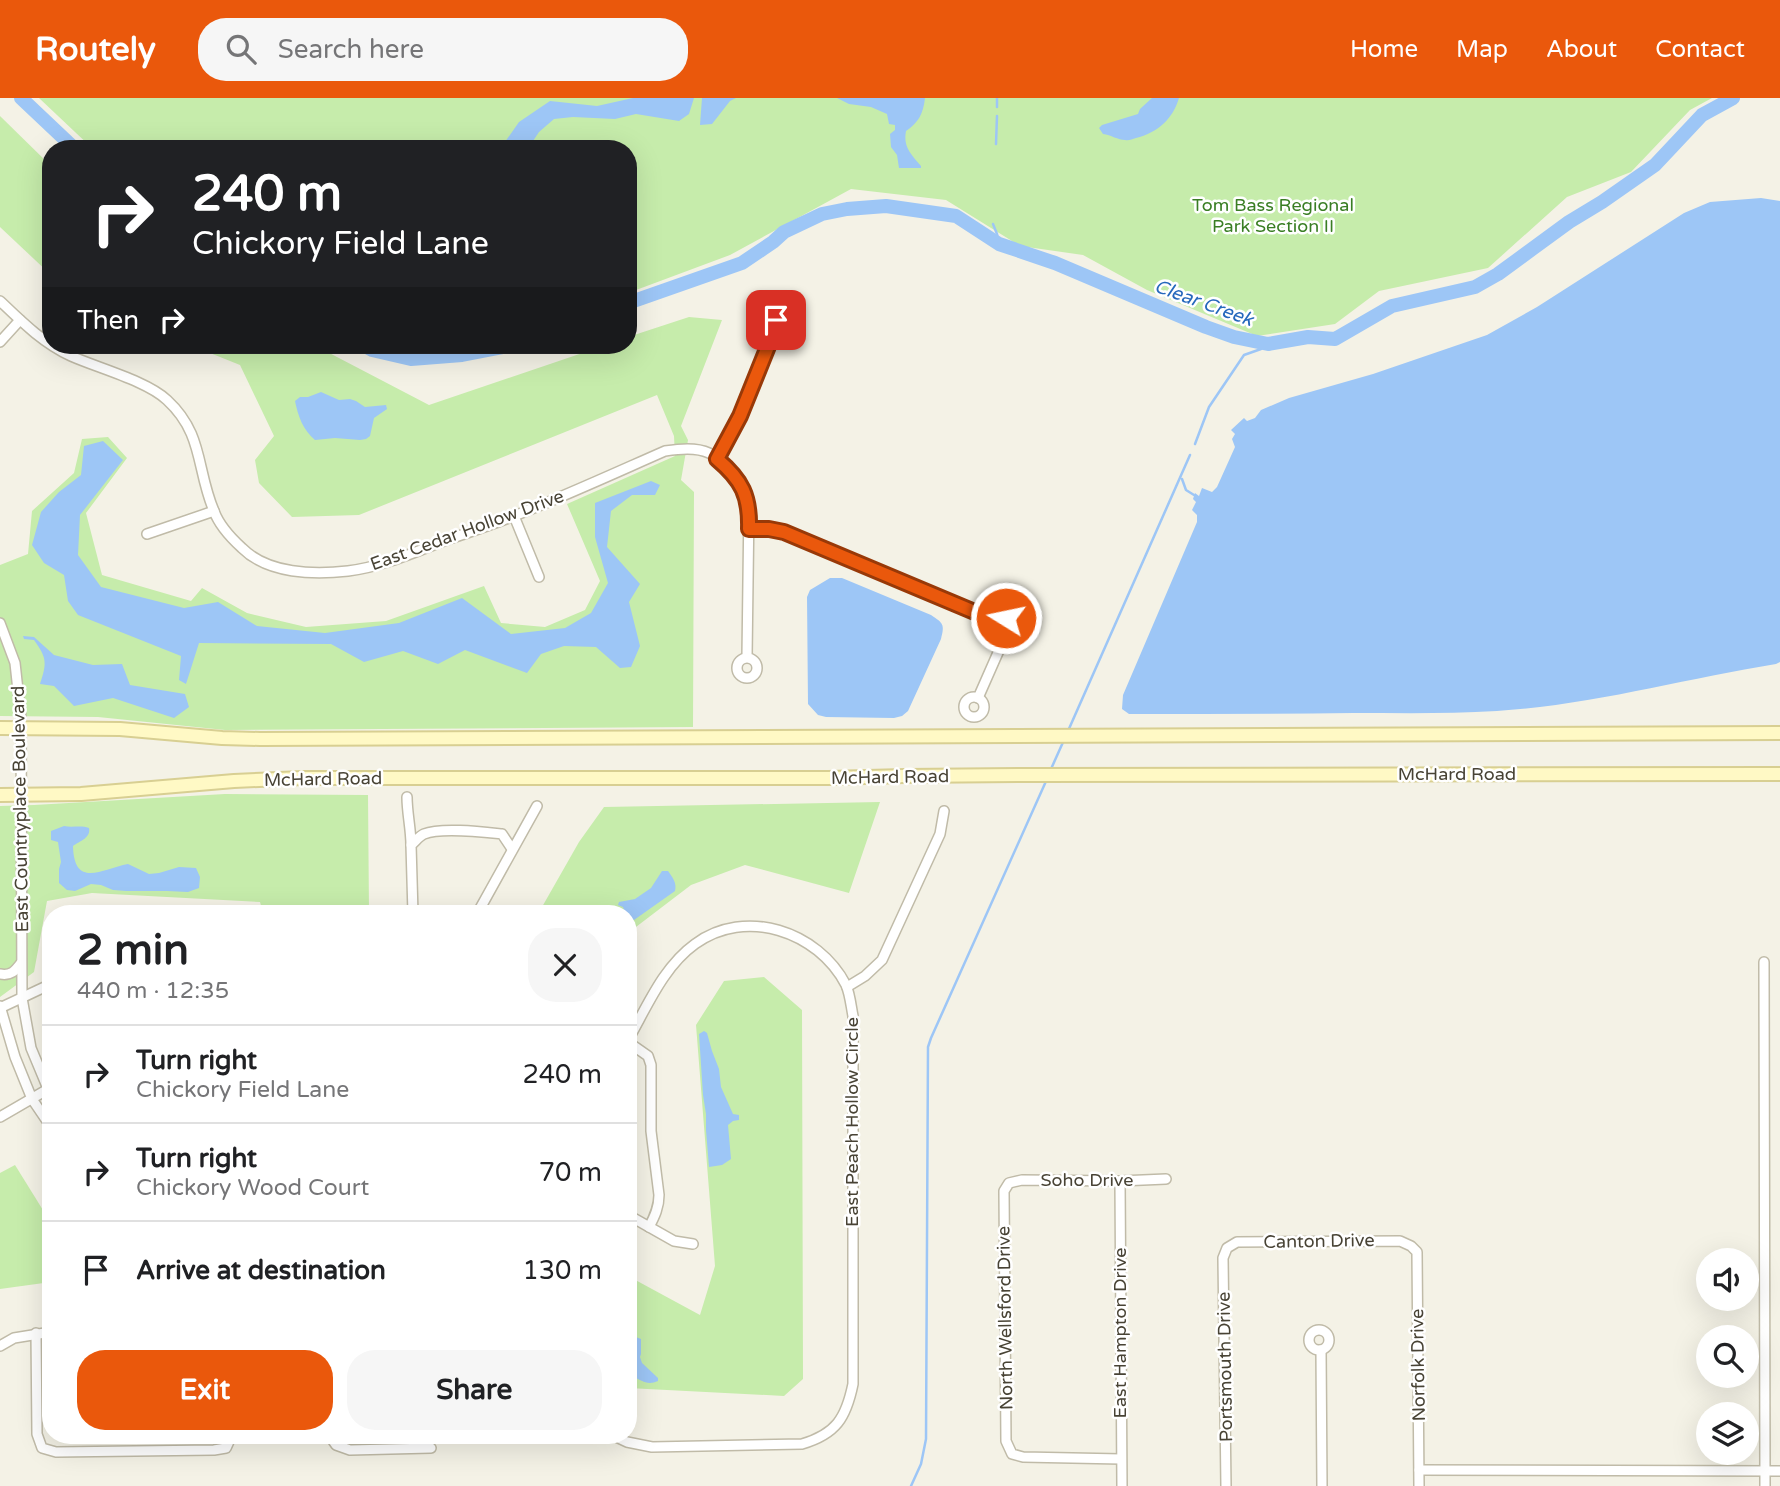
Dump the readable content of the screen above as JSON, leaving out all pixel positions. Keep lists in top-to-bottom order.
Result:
{
  "streets": {
    "main road": ["McHard Road"],
    "street": [
      "East Cedar Hollow Drive",
      "East Countryplace Boulevard",
      "East Peach Hollow Circle",
      "Soho Drive",
      "Canton Drive",
      "North Wellsford Drive",
      "East Hampton Drive",
      "Norfolk Drive",
      "Portsmouth Drive"
    ]
  },
  "crossings": [
    ["McHard Road", "East Countryplace Boulevard"],
    ["Soho Drive", "North Wellsford Drive"],
    ["Soho Drive", "East Hampton Drive"],
    ["Canton Drive", "Norfolk Drive"],
    ["Canton Drive", "Portsmouth Drive"],
    ["North Wellsford Drive", "East Hampton Drive"]
  ],
  "water": ["Clear Creek"],
  "parks": ["Tom Bass Regional Park Section II"],
  "page": {
    "header": "Routely",
    "search": "Search here",
    "nav": [
      "Home",
      "Map",
      "About",
      "Contact"
    ],
    "turn": ["240 m", "Chickory Field Lane"],
    "then": "Then",
    "heading": ["2 min", "440 m · 12:35"],
    "list": [
      {
        "name": "Turn right",
        "note": "Chickory Field Lane",
        "value": "240 m"
      },
      {
        "name": "Turn right",
        "note": "Chickory Wood Court",
        "value": "70 m"
      },
      {
        "name": "Arrive at destination",
        "value": "130 m"
      }
    ],
    "buttons": ["Exit", "Share"]
  }
}
